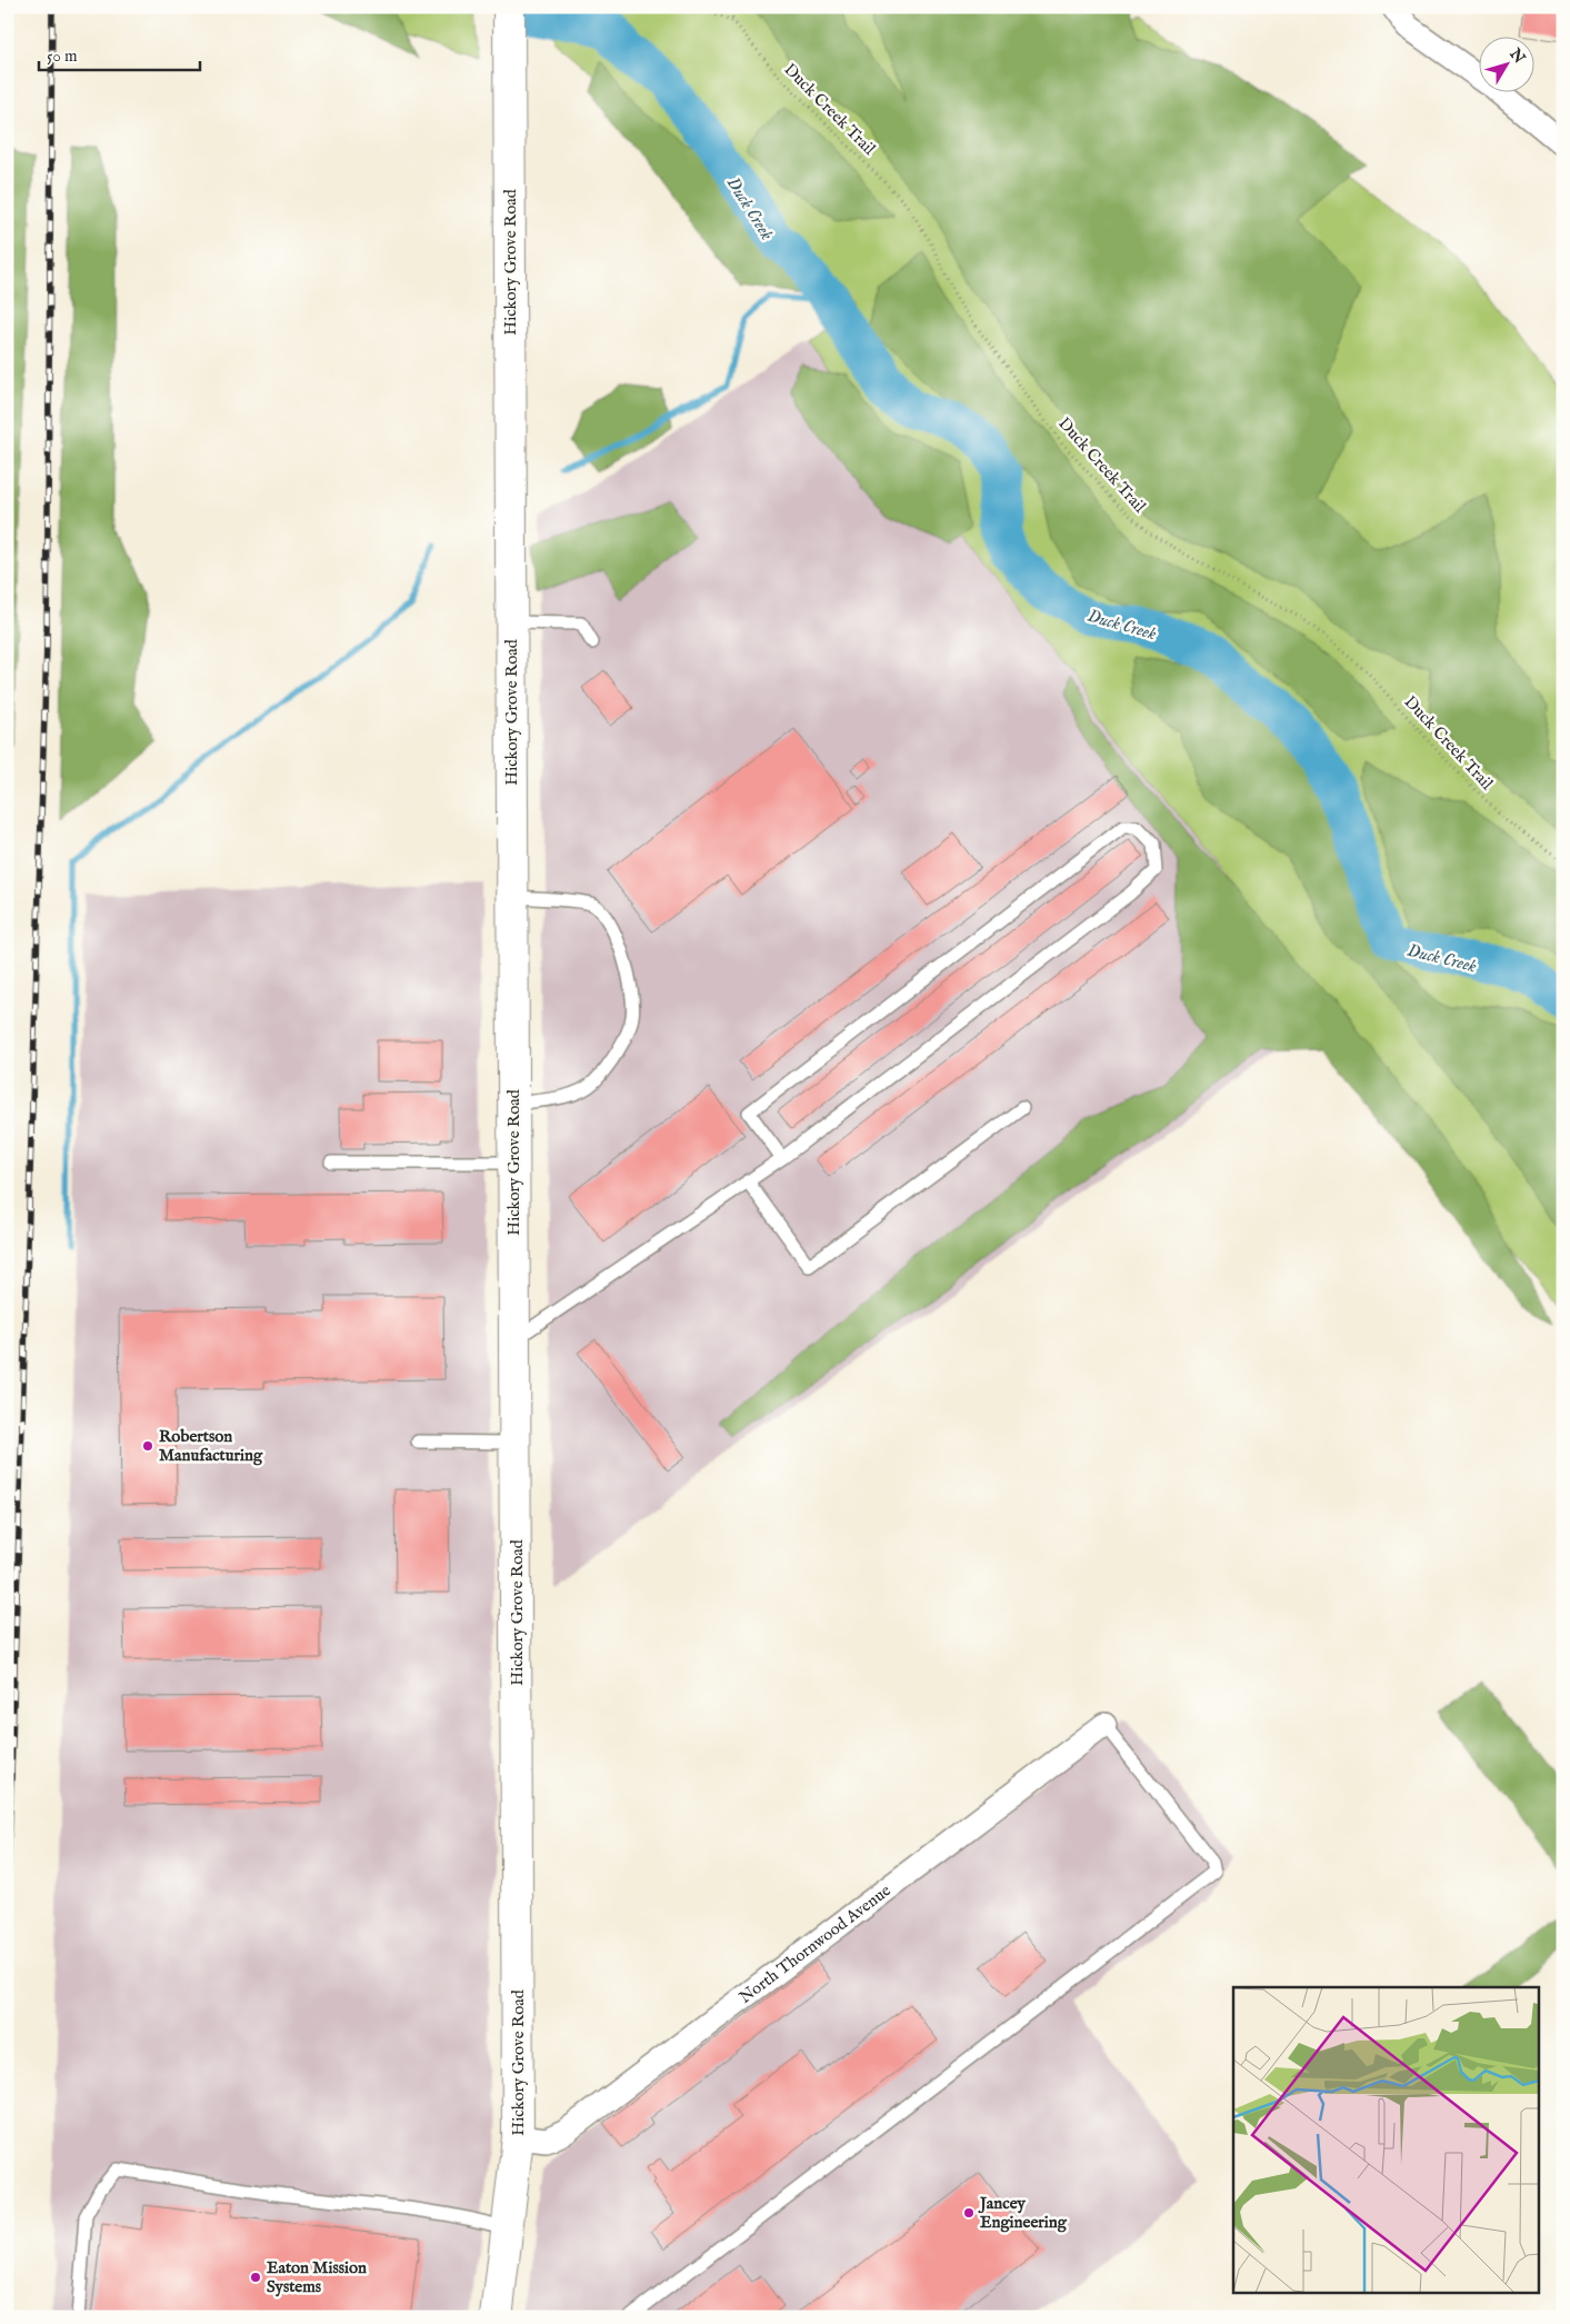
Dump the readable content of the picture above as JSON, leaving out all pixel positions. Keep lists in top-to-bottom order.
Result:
{
  "streets": {
    "main road": ["Hickory Grove Road"],
    "street": ["North Thornwood Avenue"],
    "path": ["Duck Creek Trail"]
  },
  "crossings": [
    ["Hickory Grove Road", "North Thornwood Avenue"]
  ],
  "water": ["Duck Creek"],
  "places": ["Robertson Manufacturing", "Jancey Engineering", "Eaton Mission Systems"],
  "scale_bar": "50 m",
  "north": "top right"
}
